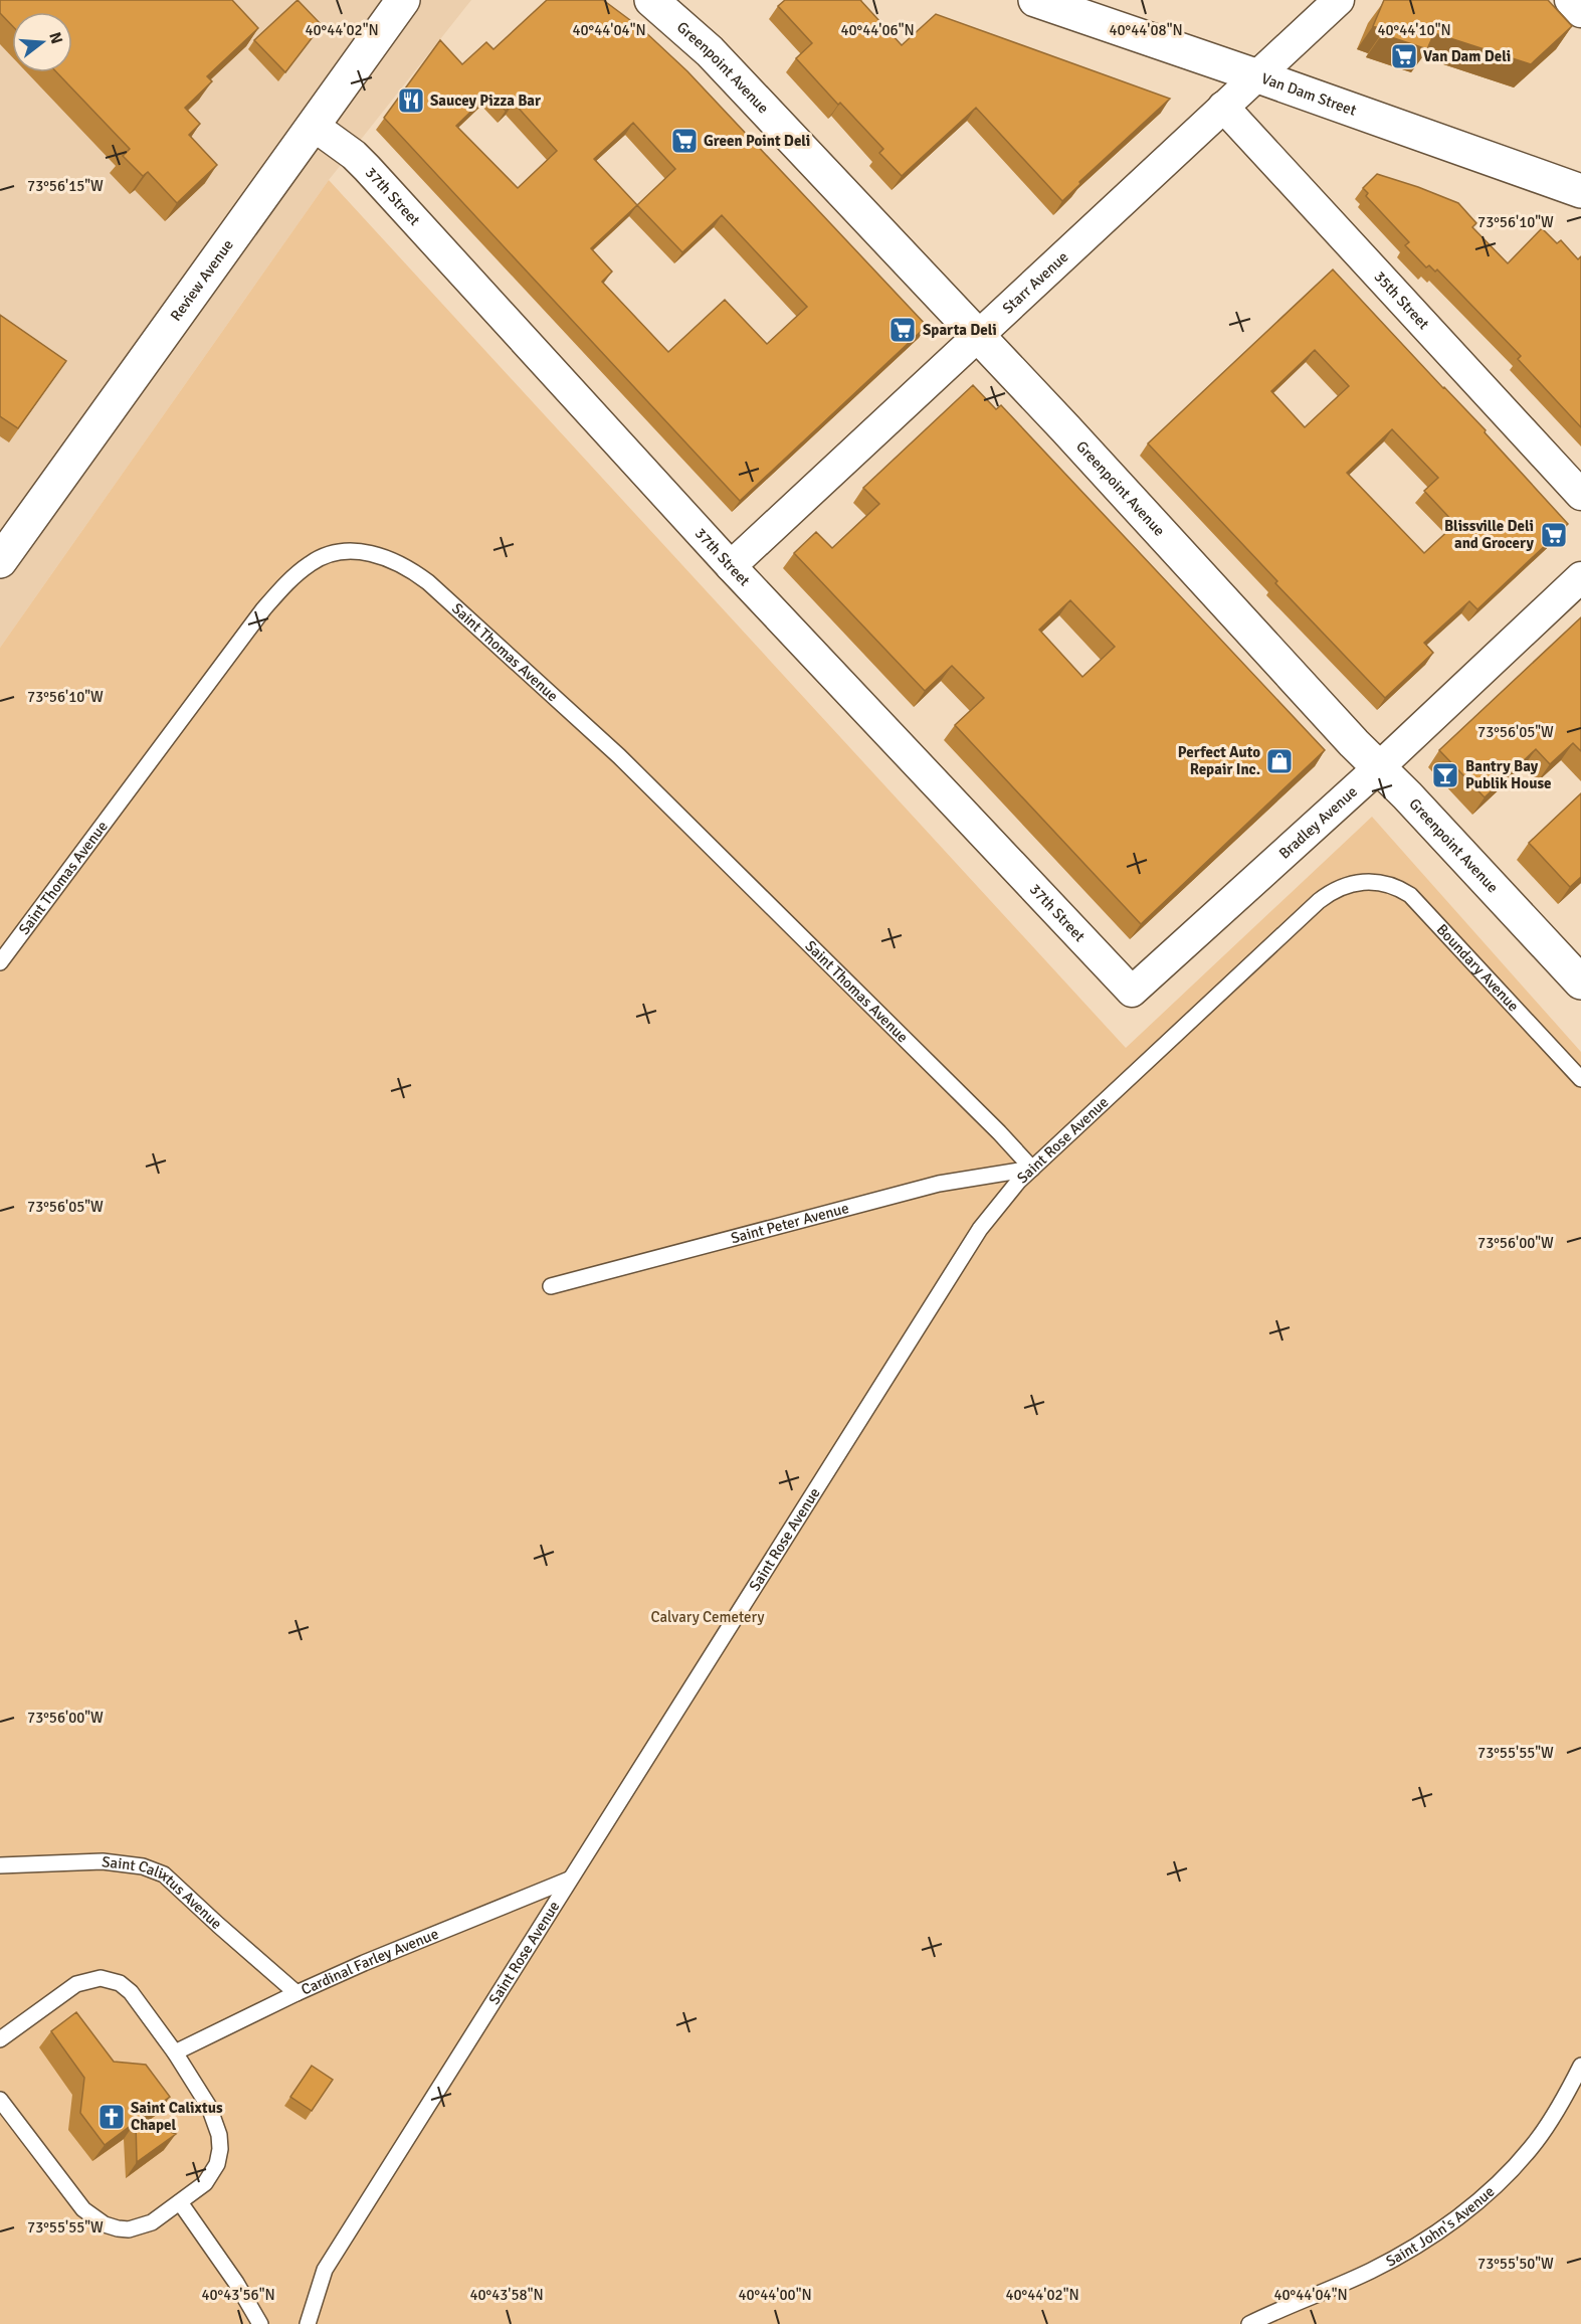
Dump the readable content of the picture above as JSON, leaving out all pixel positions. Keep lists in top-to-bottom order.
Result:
{
  "streets": {
    "main road": ["Greenpoint Avenue", "Van Dam Street", "Review Avenue"],
    "street": [
      "37th Street",
      "Starr Avenue",
      "35th Street",
      "Bradley Avenue"
    ],
    "lane": [
      "Saint Thomas Avenue",
      "Boundary Avenue",
      "Saint Rose Avenue",
      "Saint Peter Avenue",
      "Saint Calixtus Avenue",
      "Cardinal Farley Avenue",
      "Saint John's Avenue"
    ]
  },
  "crossings": [
    ["Greenpoint Avenue", "Starr Avenue"],
    ["Greenpoint Avenue", "Bradley Avenue"],
    ["Van Dam Street", "Starr Avenue"],
    ["37th Street", "Review Avenue"],
    ["37th Street", "Starr Avenue"],
    ["37th Street", "Bradley Avenue"],
    ["Starr Avenue", "35th Street"],
    ["Saint Thomas Avenue", "Saint Rose Avenue"],
    ["Saint Thomas Avenue", "Saint Peter Avenue"],
    ["Boundary Avenue", "Saint Rose Avenue"],
    ["Saint Rose Avenue", "Saint Peter Avenue"],
    ["Saint Rose Avenue", "Cardinal Farley Avenue"],
    ["Saint Calixtus Avenue", "Cardinal Farley Avenue"]
  ],
  "parks": ["Calvary Cemetery"],
  "places": {
    "supermarket": [
      "Van Dam Deli",
      "Green Point Deli",
      "Sparta Deli",
      "Blissville Deli and Grocery"
    ],
    "restaurant": ["Saucey Pizza Bar"],
    "shop": ["Perfect Auto Repair Inc."],
    "bar": ["Bantry Bay Publik House"],
    "church": ["Saint Calixtus Chapel"]
  },
  "north": "right",
  "coordinates": [
    "40°44'02\"N",
    "40°44'04\"N",
    "40°44'06\"N",
    "40°44'08\"N",
    "40°44'10\"N",
    "73°56'15\"W",
    "73°56'10\"W",
    "73°56'05\"W",
    "73°56'00\"W",
    "73°55'55\"W",
    "73°55'50\"W",
    "40°43'56\"N",
    "40°43'58\"N",
    "40°44'00\"N"
  ]
}
